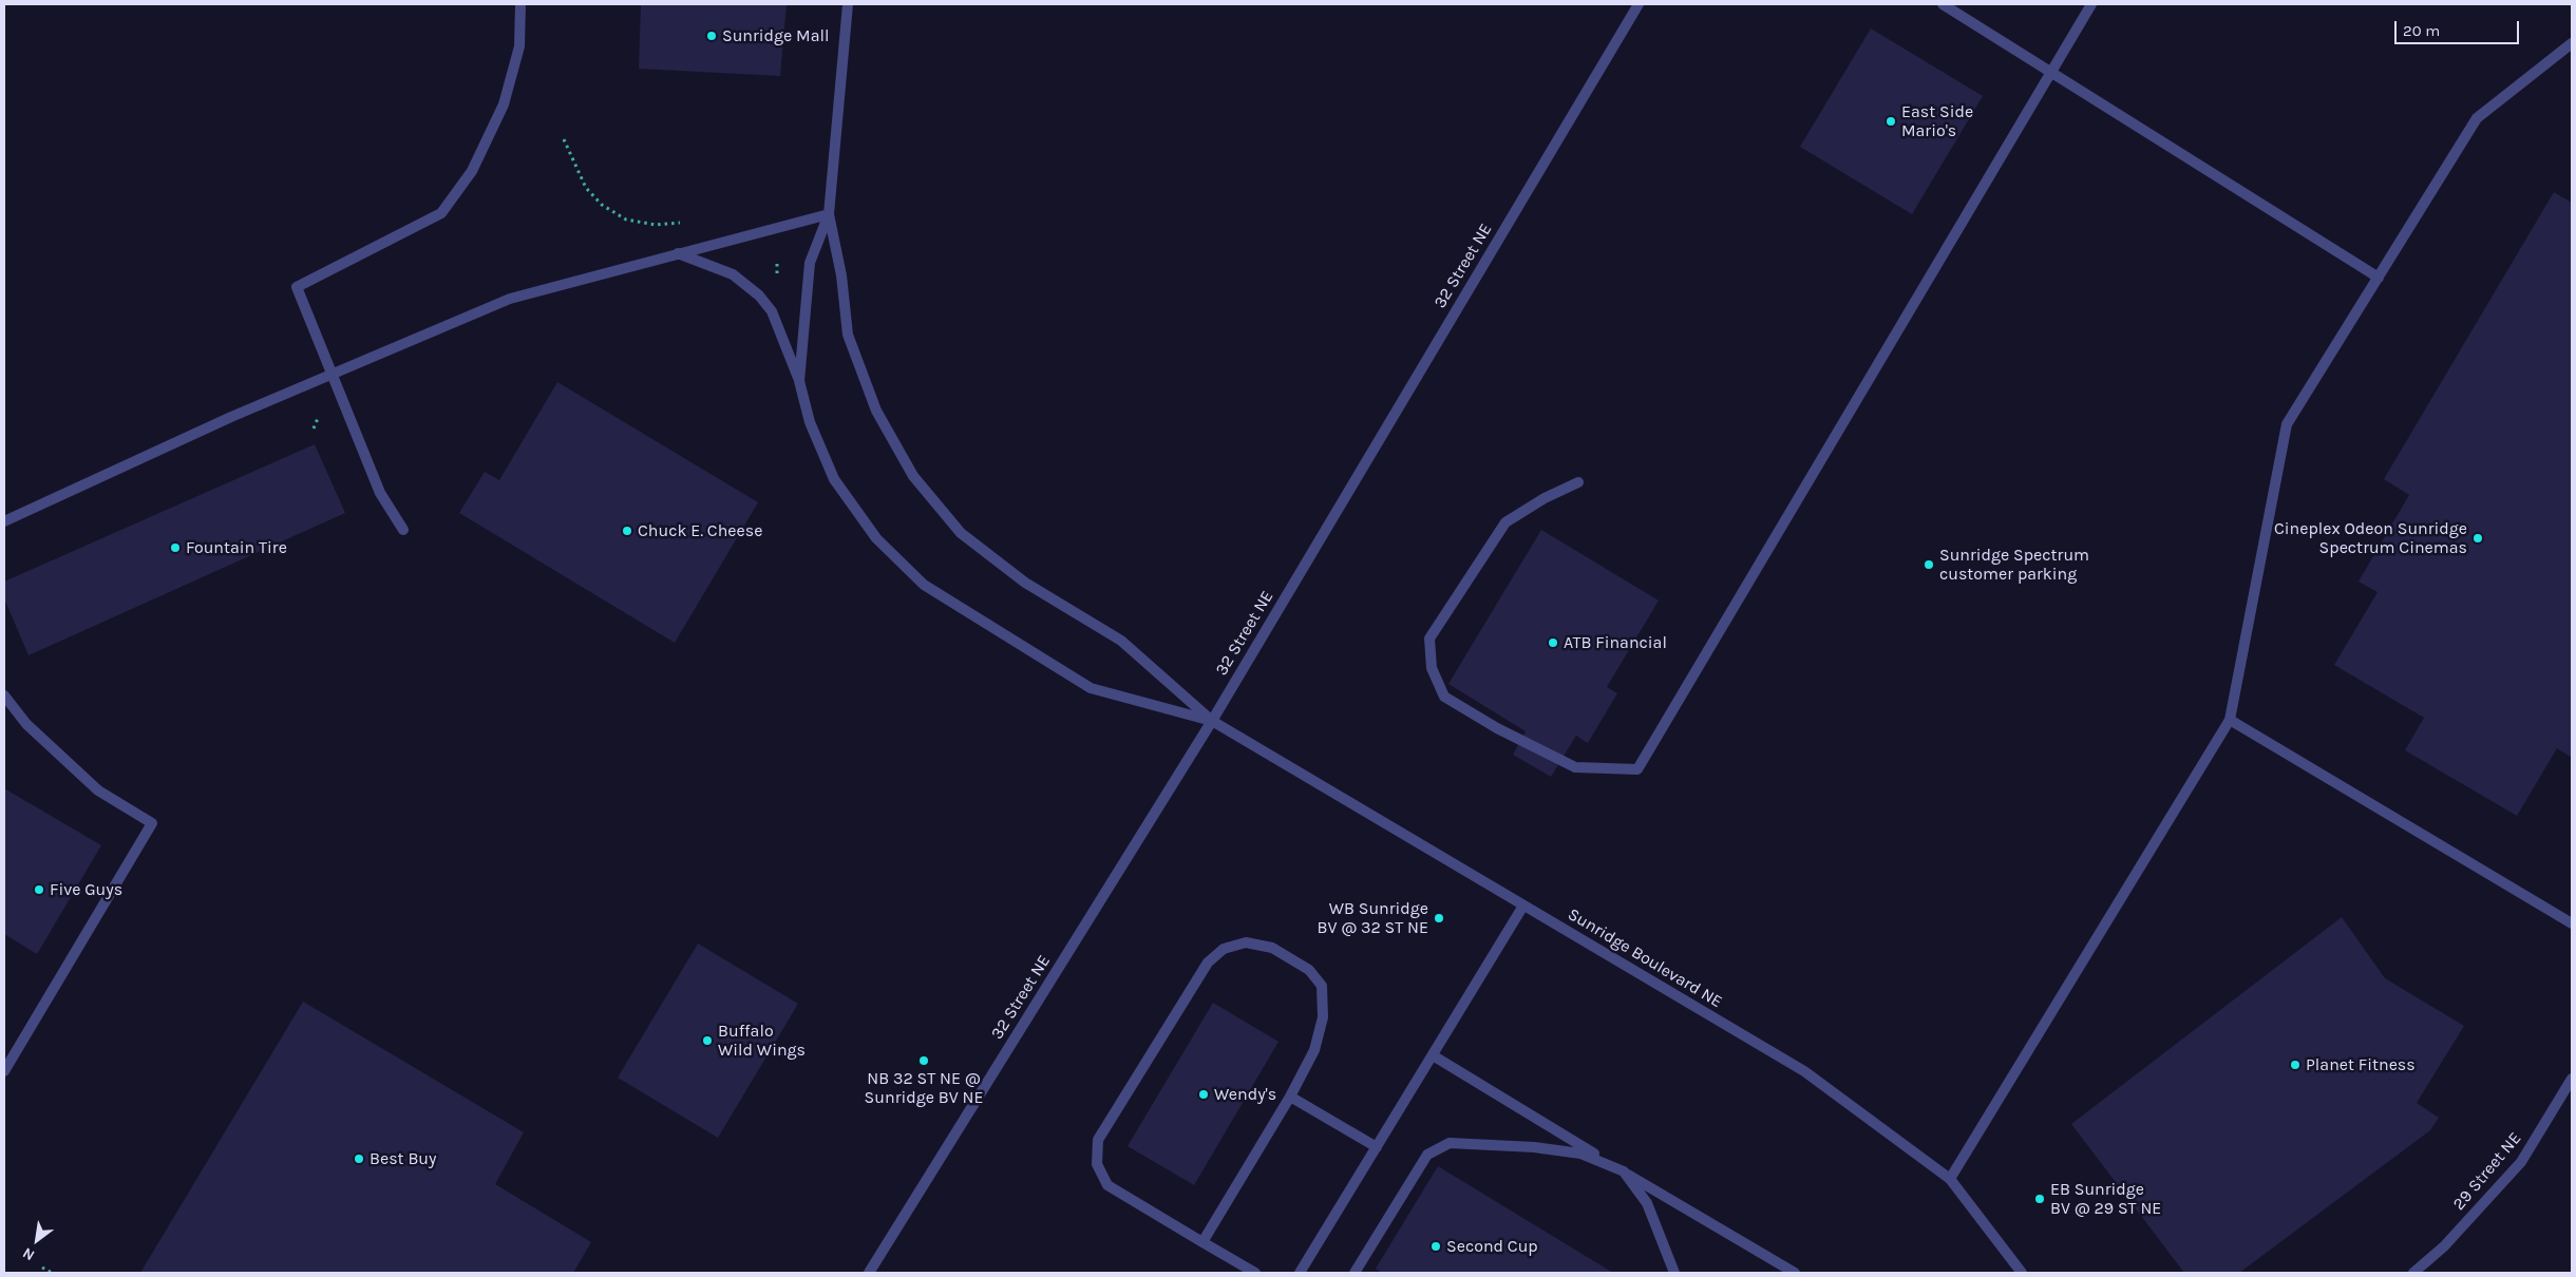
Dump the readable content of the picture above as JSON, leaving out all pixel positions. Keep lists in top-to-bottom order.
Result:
{
  "streets": {
    "street": ["32 Street NE", "Sunridge Boulevard NE", "29 Street NE"]
  },
  "crossings": [
    ["32 Street NE", "Sunridge Boulevard NE"]
  ],
  "places": [
    "Sunridge Mall",
    "East Side Mario's",
    "Chuck E. Cheese",
    "Cineplex Odeon Sunridge Spectrum Cinemas",
    "Fountain Tire",
    "Sunridge Spectrum customer parking",
    "ATB Financial",
    "Five Guys",
    "WB Sunridge BV @ 32 ST NE",
    "Buffalo Wild Wings",
    "NB 32 ST NE @ Sunridge BV NE",
    "Planet Fitness",
    "Wendy's",
    "Best Buy",
    "EB Sunridge BV @ 29 ST NE",
    "Second Cup"
  ],
  "scale_bar": "20 m",
  "north": "bottom left"
}
